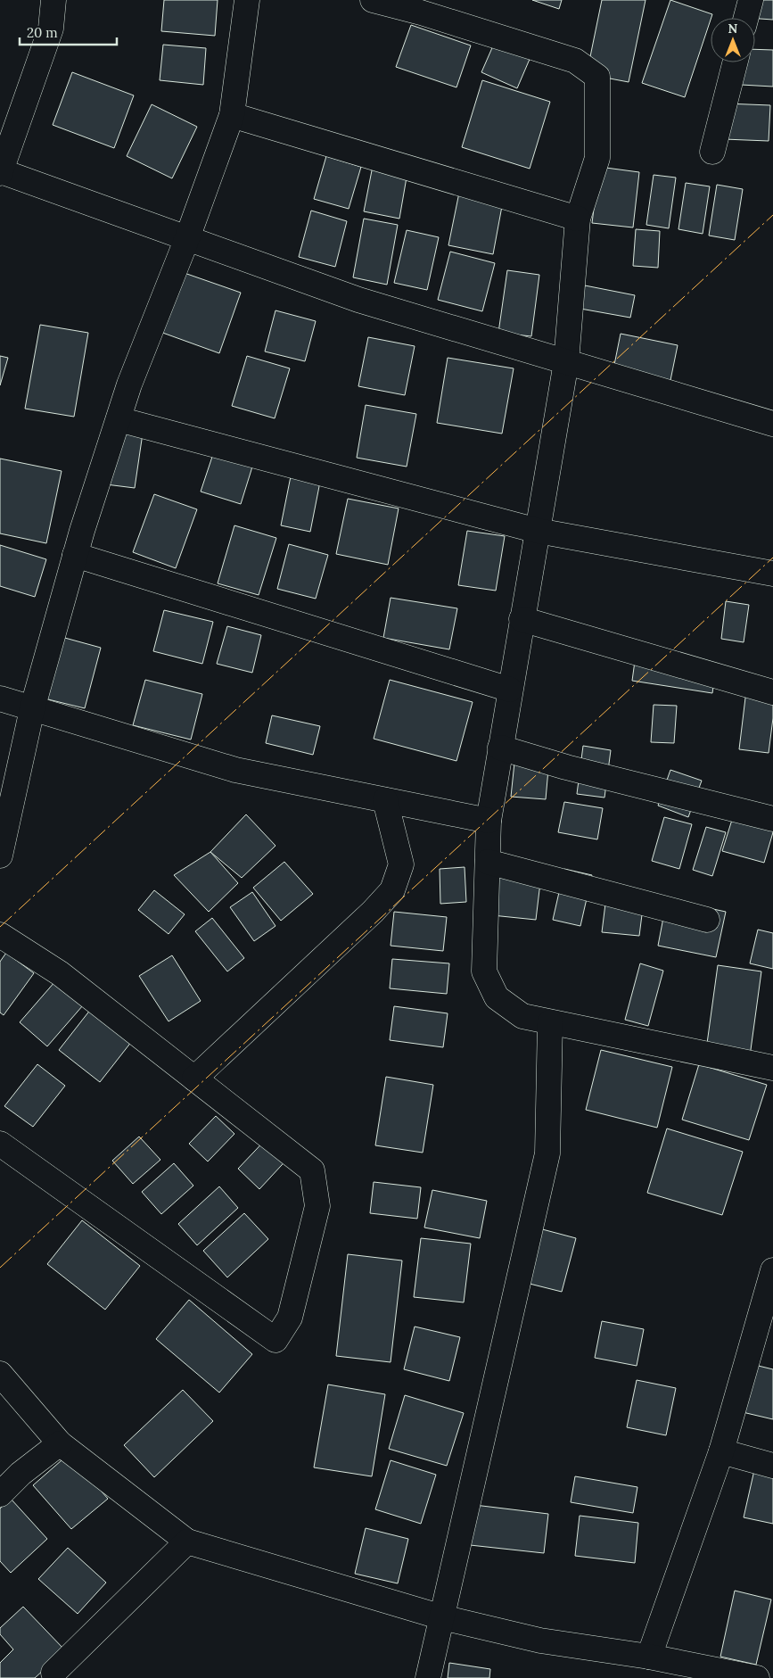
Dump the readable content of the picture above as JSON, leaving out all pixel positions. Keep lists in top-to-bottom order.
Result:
{
  "scale_bar": "20 m",
  "north": "top"
}
